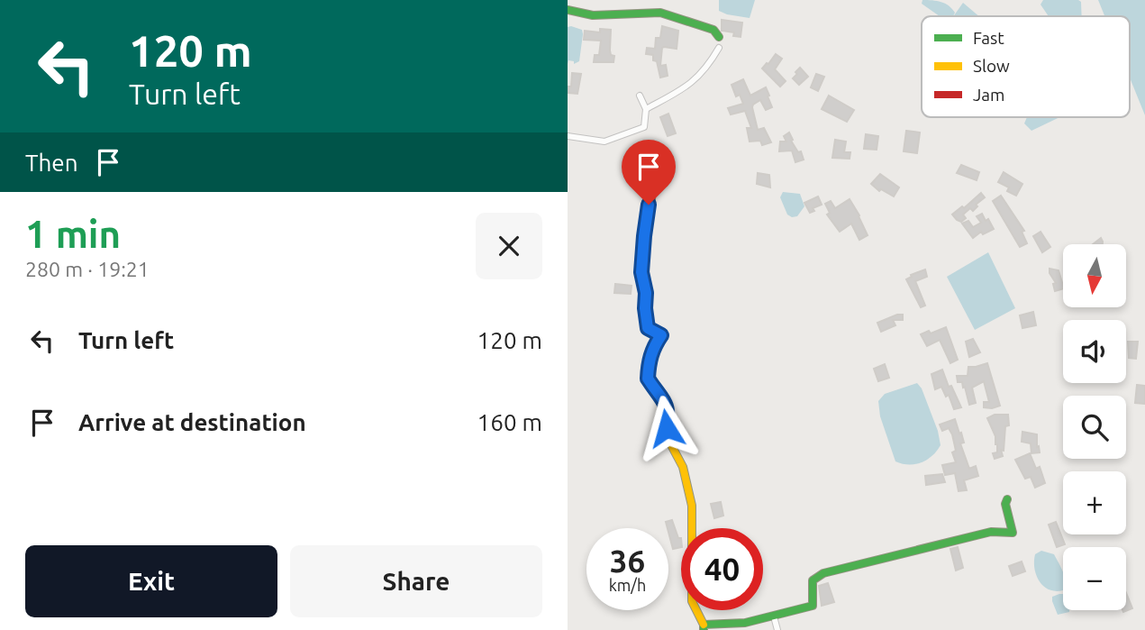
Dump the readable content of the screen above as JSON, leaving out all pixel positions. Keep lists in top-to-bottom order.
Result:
{
  "legend": ["Fast", "Slow", "Jam"],
  "north": "bottom",
  "page": {
    "turn": ["120 m", "Turn left"],
    "then": "Then",
    "heading": ["1 min", "280 m · 19:21"],
    "map_buttons": ["+", "−"],
    "list": [
      {
        "name": "Turn left",
        "value": "120 m"
      },
      {
        "name": "Arrive at destination",
        "value": "160 m"
      }
    ],
    "speed": "36 km/h",
    "limit": "40",
    "buttons": ["Exit", "Share"]
  }
}
